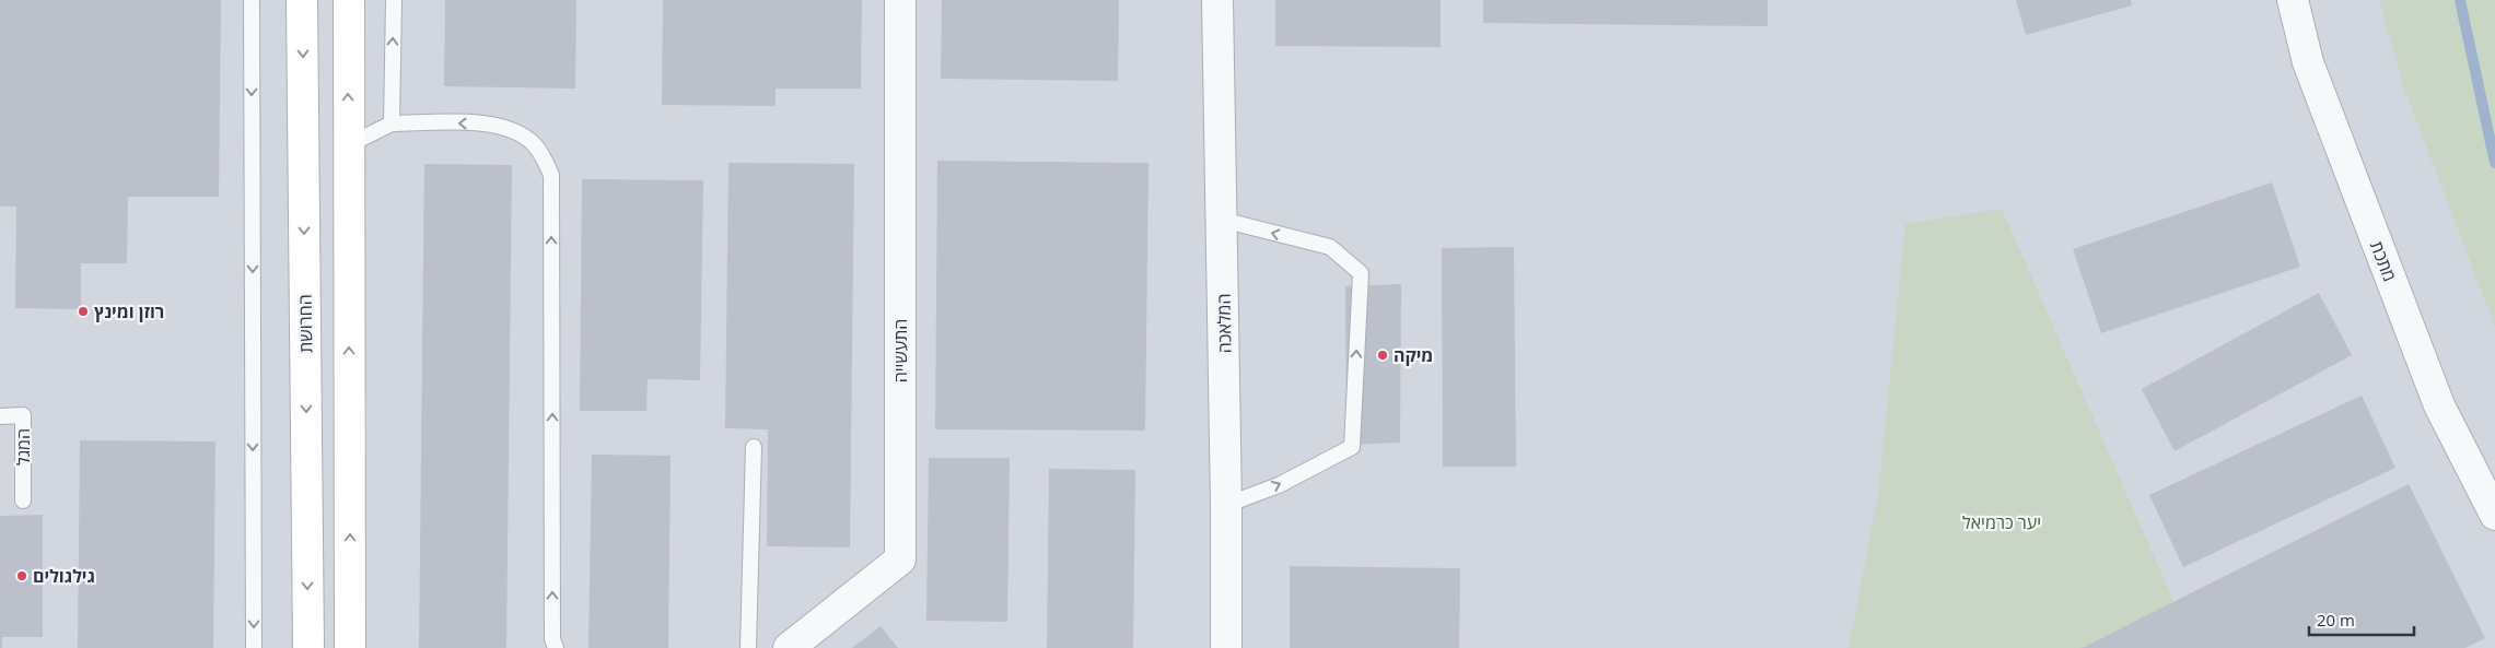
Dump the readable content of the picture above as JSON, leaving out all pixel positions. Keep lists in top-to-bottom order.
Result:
{
  "streets": {
    "street": [
      "מתכת",
      "החרושת",
      "המלאכה",
      "התעשייה"
    ],
    "lane": ["המגל"]
  },
  "parks": ["יער כרמיאל"],
  "places": ["רוזן ומינץ", "מיקה", "גילגולים"],
  "scale_bar": "20 m"
}
